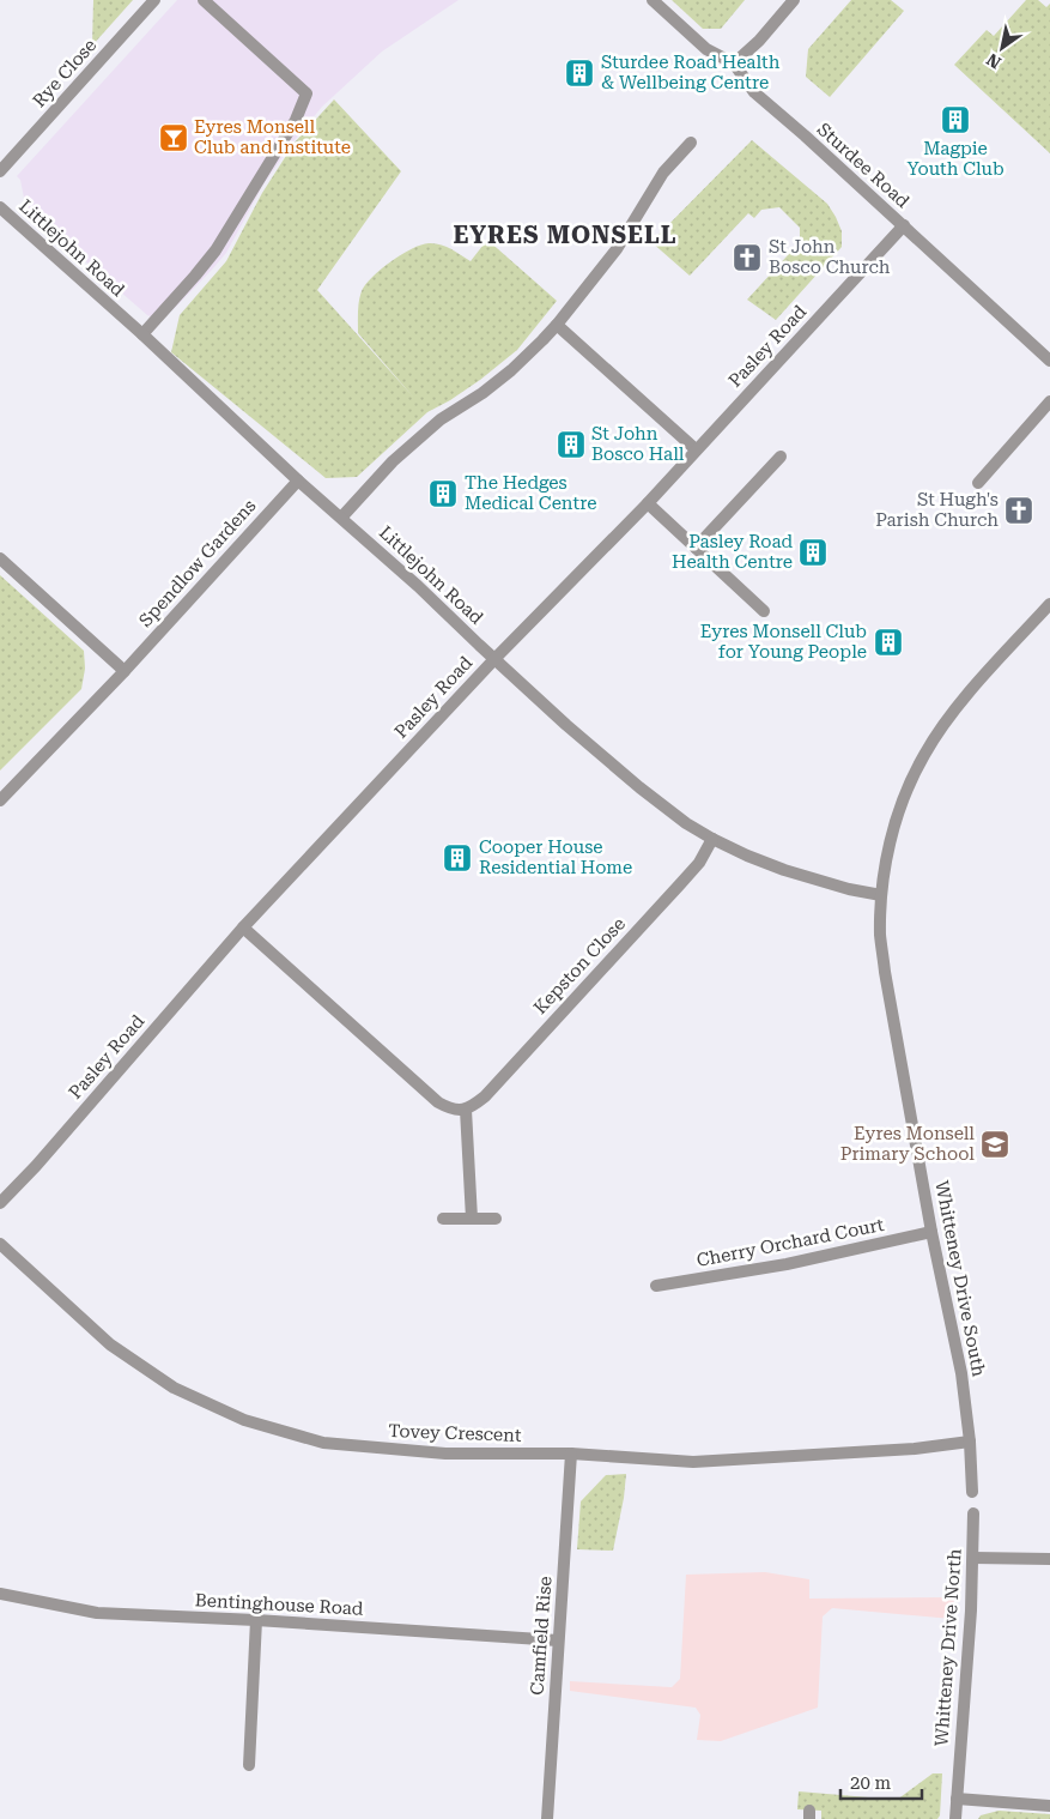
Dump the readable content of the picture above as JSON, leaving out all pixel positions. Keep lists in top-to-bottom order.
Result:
{
  "streets": {
    "street": [
      "Rye Close",
      "Sturdee Road",
      "Littlejohn Road",
      "Pasley Road",
      "Spendlow Gardens",
      "Kepston Close",
      "Cherry Orchard Court",
      "Whitteney Drive South",
      "Tovey Crescent",
      "Bentinghouse Road",
      "Camfield Rise",
      "Whitteney Drive North"
    ]
  },
  "crossings": [
    ["Sturdee Road", "Pasley Road"],
    ["Littlejohn Road", "Pasley Road"],
    ["Littlejohn Road", "Spendlow Gardens"],
    ["Littlejohn Road", "Kepston Close"],
    ["Littlejohn Road", "Whitteney Drive South"],
    ["Cherry Orchard Court", "Whitteney Drive South"],
    ["Whitteney Drive South", "Tovey Crescent"],
    ["Tovey Crescent", "Camfield Rise"],
    ["Bentinghouse Road", "Camfield Rise"]
  ],
  "districts": ["EYRES MONSELL"],
  "places": {
    "building": [
      "Sturdee Road Health & Wellbeing Centre",
      "Magpie Youth Club",
      "St John Bosco Hall",
      "The Hedges Medical Centre",
      "Pasley Road Health Centre",
      "Eyres Monsell Club for Young People",
      "Cooper House Residential Home"
    ],
    "bar": ["Eyres Monsell Club and Institute"],
    "church": ["St John Bosco Church", "St Hugh's Parish Church"],
    "school or university": ["Eyres Monsell Primary School"]
  },
  "scale_bar": "20 m",
  "north": "bottom left"
}
